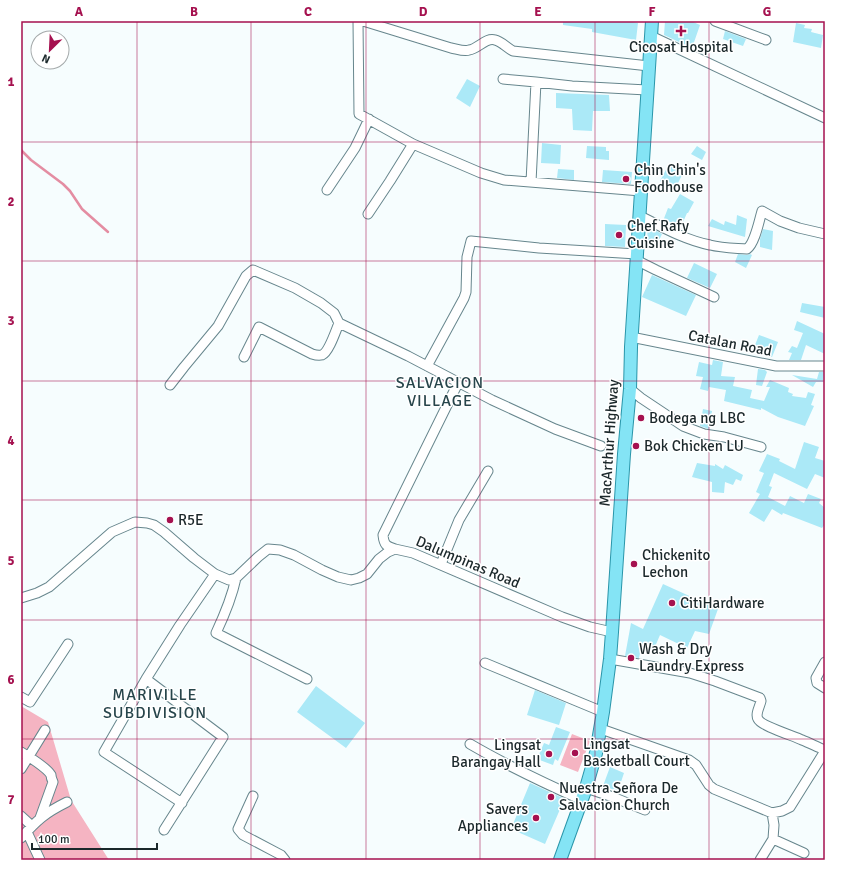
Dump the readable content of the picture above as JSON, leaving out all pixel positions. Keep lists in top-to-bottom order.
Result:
{
  "streets": {
    "main road": ["MacArthur Highway"],
    "street": ["Catalan Road", "Dalumpinas Road"]
  },
  "crossings": [
    ["Catalan Road", "MacArthur Highway"],
    ["MacArthur Highway", "Dalumpinas Road"]
  ],
  "districts": ["SALVACION VILLAGE", "MARIVILLE SUBDIVISION"],
  "places": {
    "health": ["Cicosat Hospital"],
    "other": [
      "Chin Chin's Foodhouse",
      "Chef Rafy Cuisine",
      "Bodega ng LBC",
      "Bok Chicken LU",
      "R5E",
      "Chickenito Lechon",
      "CitiHardware",
      "Wash & Dry Laundry Express",
      "Lingsat Basketball Court",
      "Lingsat Barangay Hall",
      "Nuestra Señora De Salvacion Church",
      "Savers Appliances"
    ]
  },
  "scale_bar": "100 m",
  "north": "bottom left",
  "grid": {
    "columns": [
      "A",
      "B",
      "C",
      "D",
      "E",
      "F",
      "G"
    ],
    "rows": [
      "1",
      "2",
      "3",
      "4",
      "5",
      "6",
      "7"
    ]
  }
}
